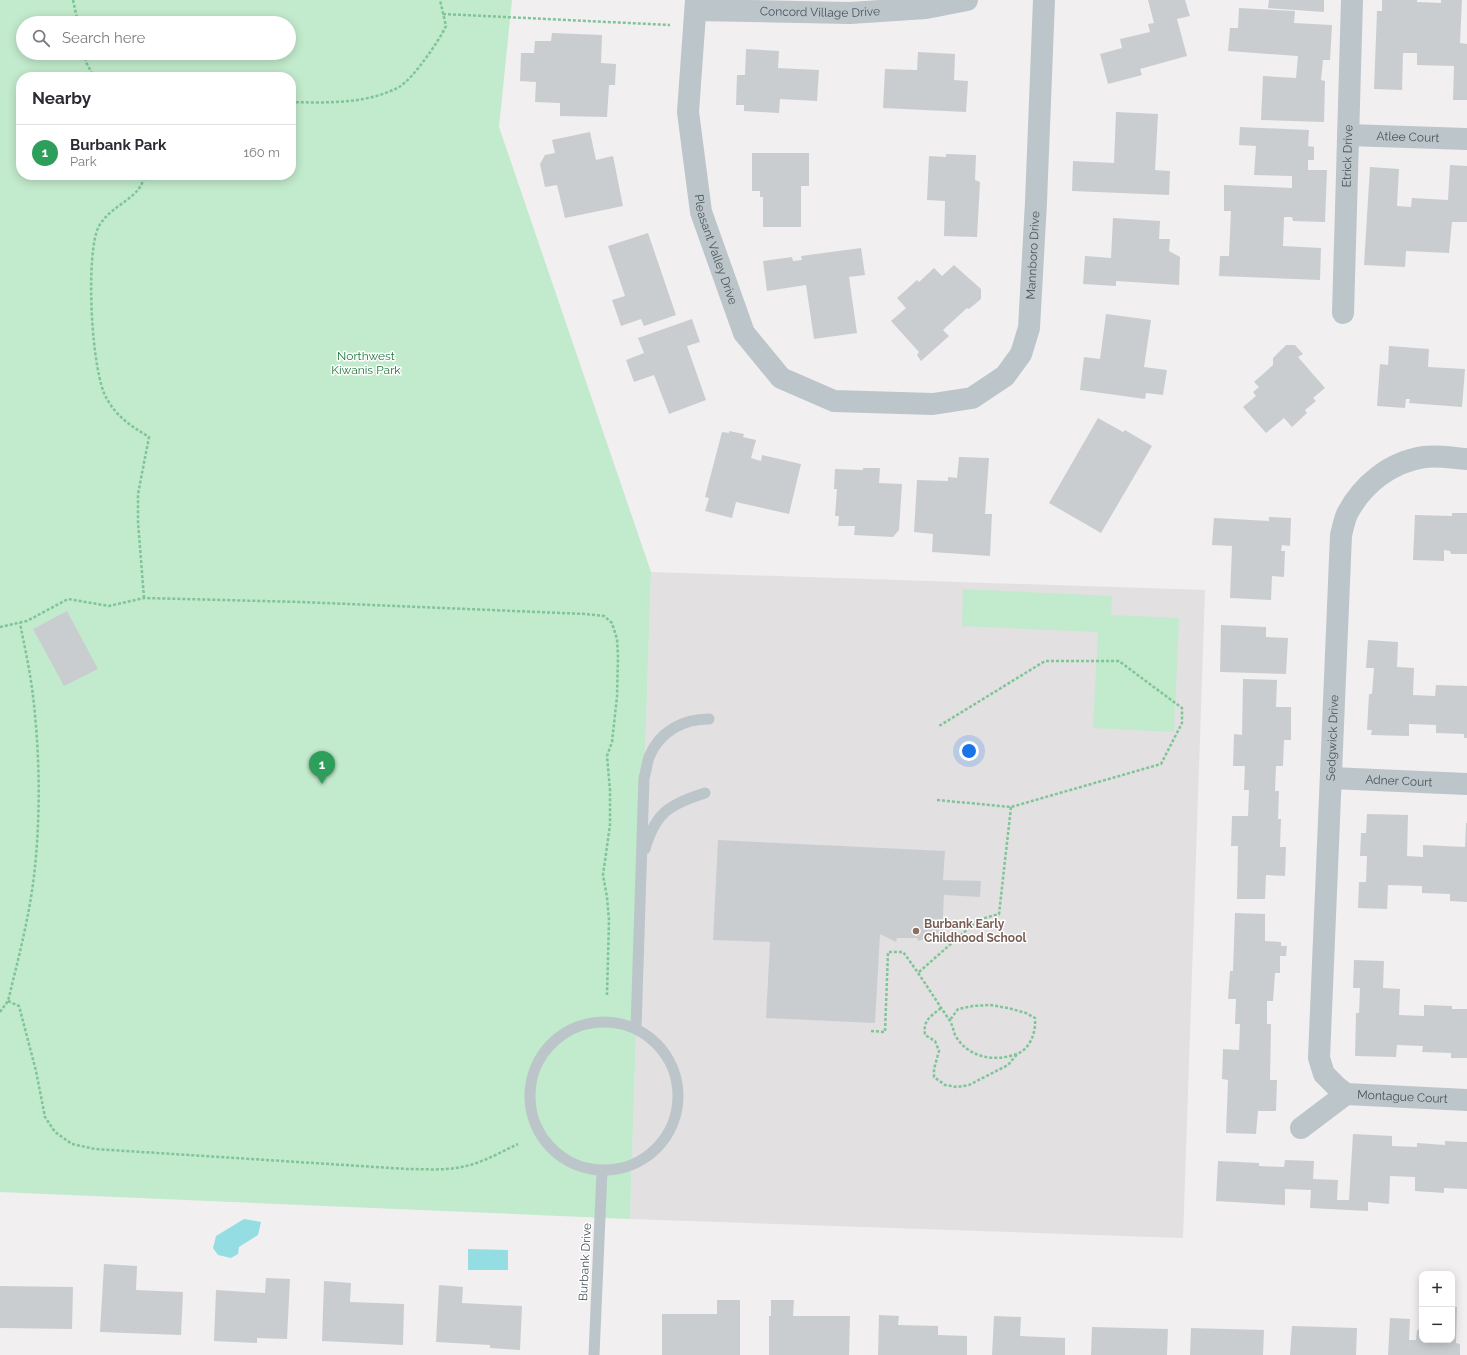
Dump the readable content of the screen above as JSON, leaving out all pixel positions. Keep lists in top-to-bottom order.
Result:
{
  "streets": {
    "street": [
      "Concord Village Drive",
      "Atlee Court",
      "Etrick Drive",
      "Pleasant Valley Drive",
      "Mannboro Drive",
      "Sedgwick Drive",
      "Adner Court",
      "Montague Court"
    ],
    "lane": ["Burbank Drive"]
  },
  "crossings": [
    ["Concord Village Drive", "Pleasant Valley Drive"],
    ["Atlee Court", "Etrick Drive"],
    ["Pleasant Valley Drive", "Mannboro Drive"],
    ["Sedgwick Drive", "Adner Court"],
    ["Sedgwick Drive", "Montague Court"]
  ],
  "parks": ["Northwest Kiwanis Park"],
  "places": ["Burbank Early Childhood School"],
  "page": {
    "search": "Search here",
    "heading": "Nearby",
    "list": [
      {
        "mark": "1",
        "name": "Burbank Park",
        "note": "Park",
        "value": "160 m"
      }
    ],
    "pins": "1",
    "map_buttons": ["+", "−"]
  }
}
